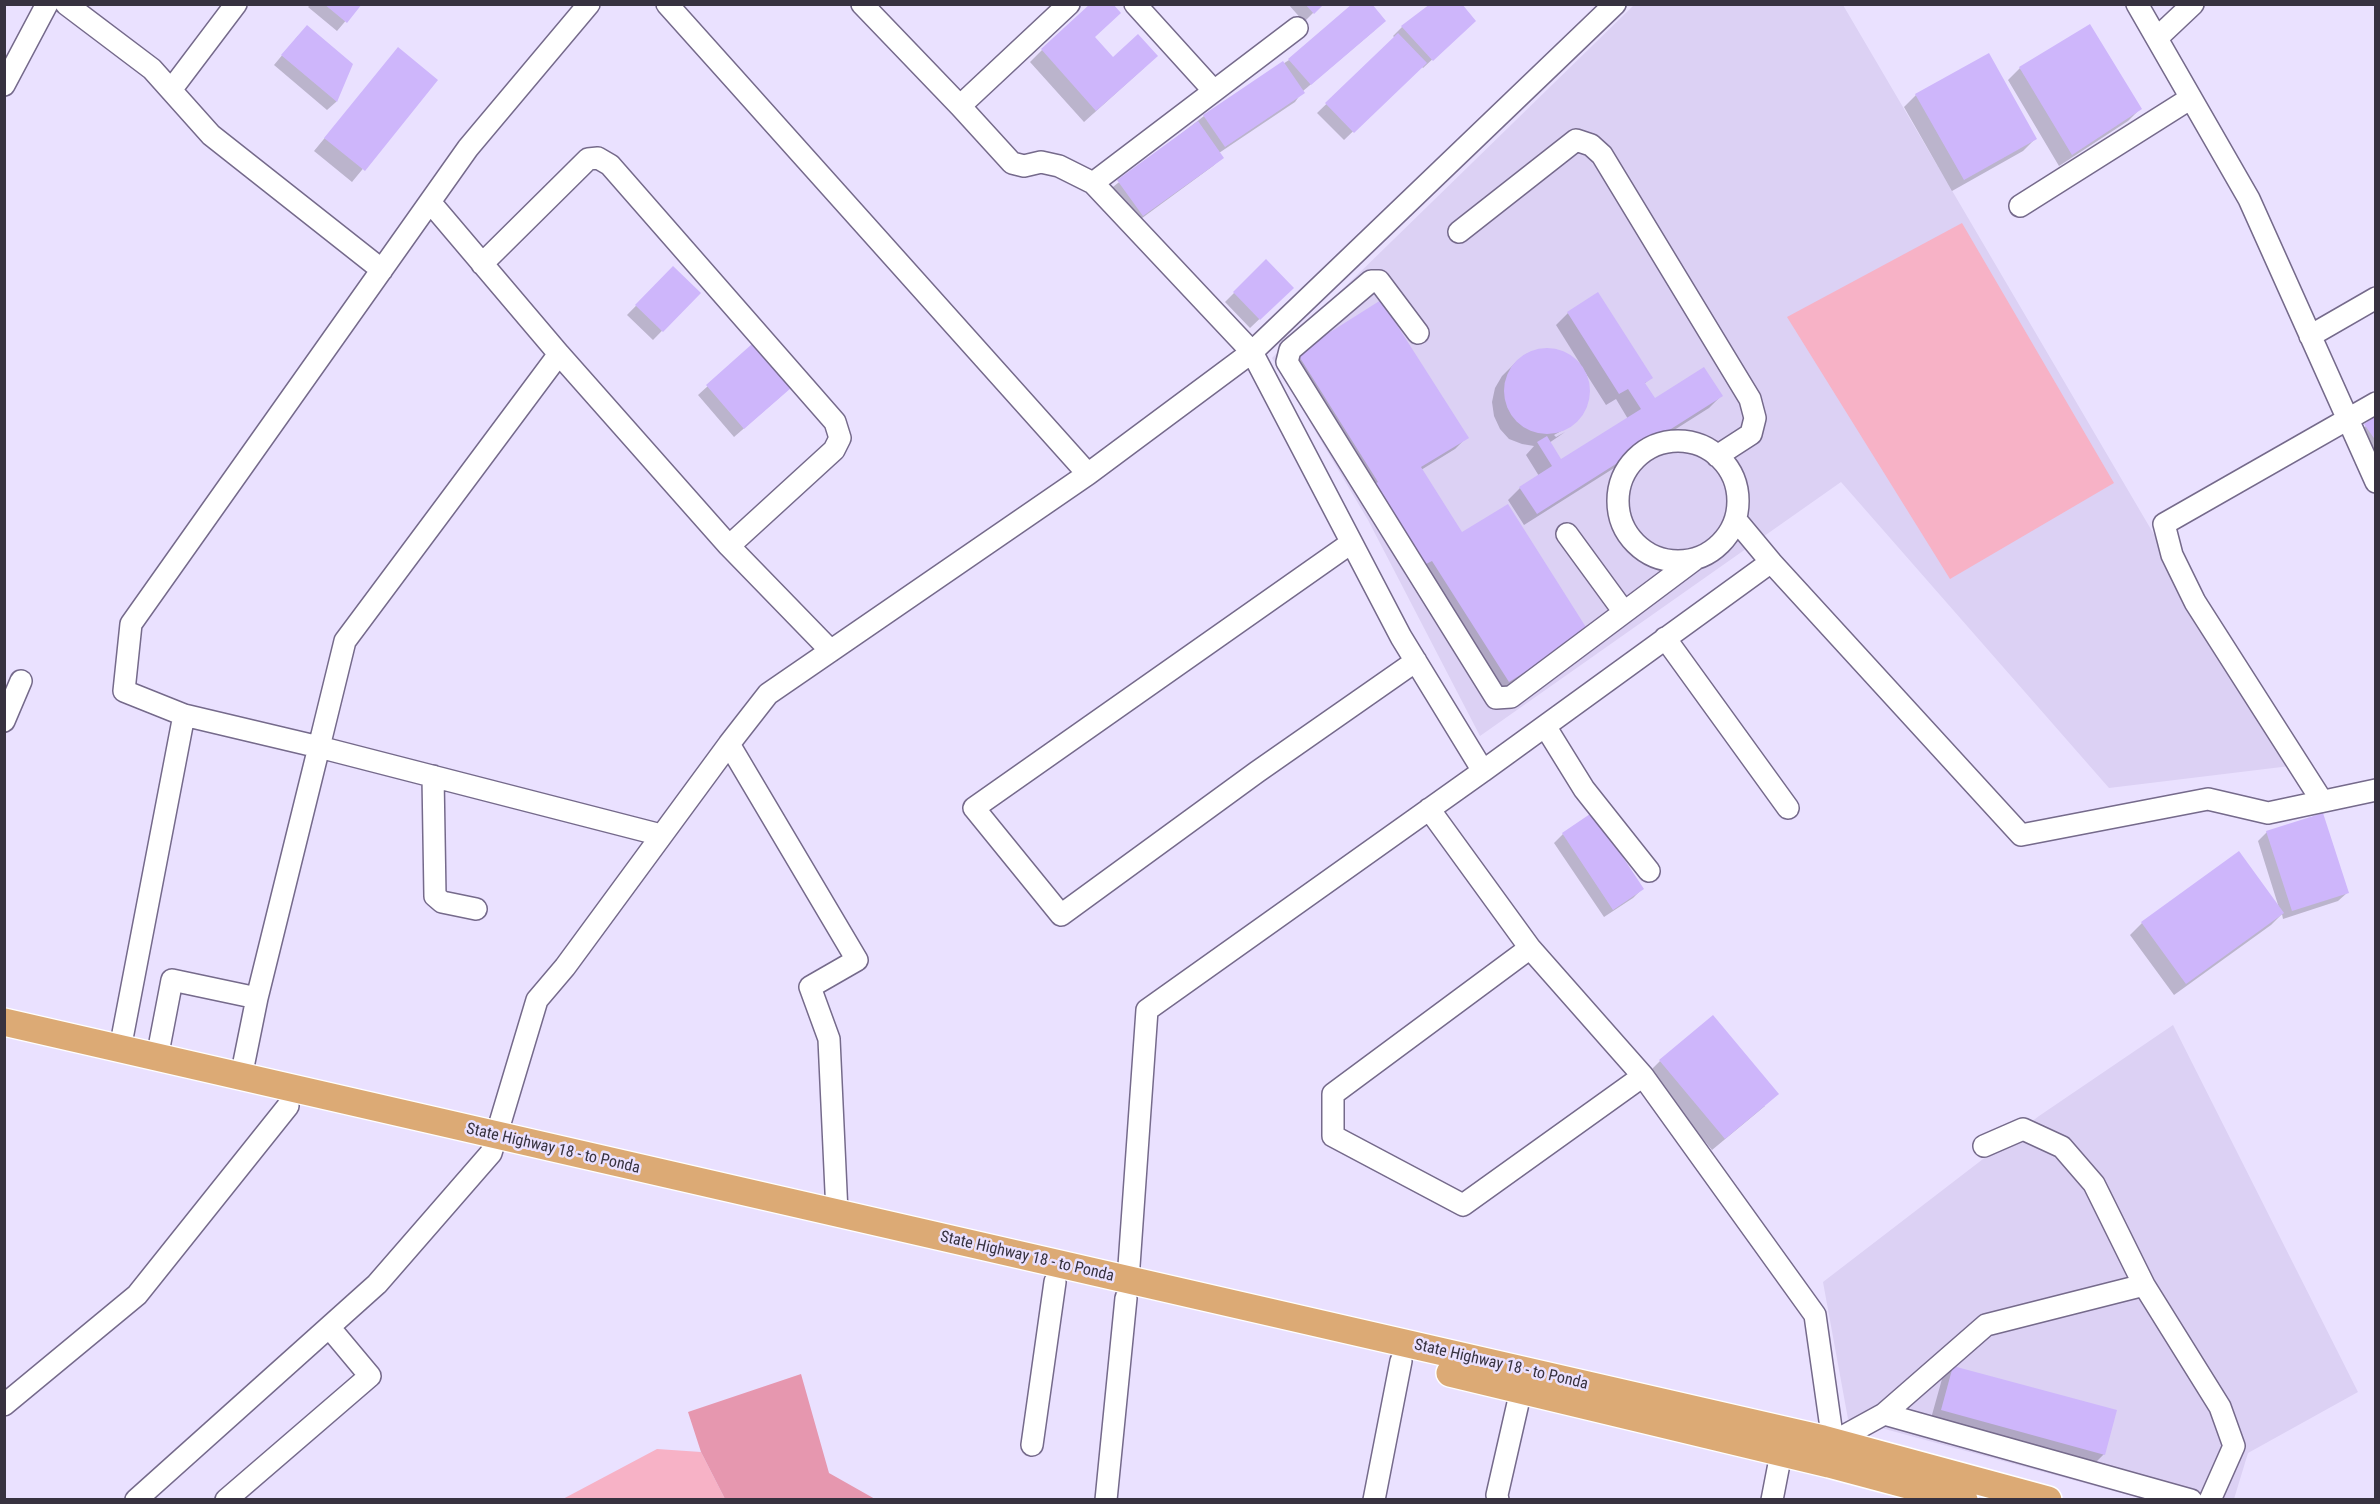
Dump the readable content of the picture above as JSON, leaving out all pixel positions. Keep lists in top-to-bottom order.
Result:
{
  "streets": {
    "main road": ["State Highway 18 - to Ponda"]
  }
}
